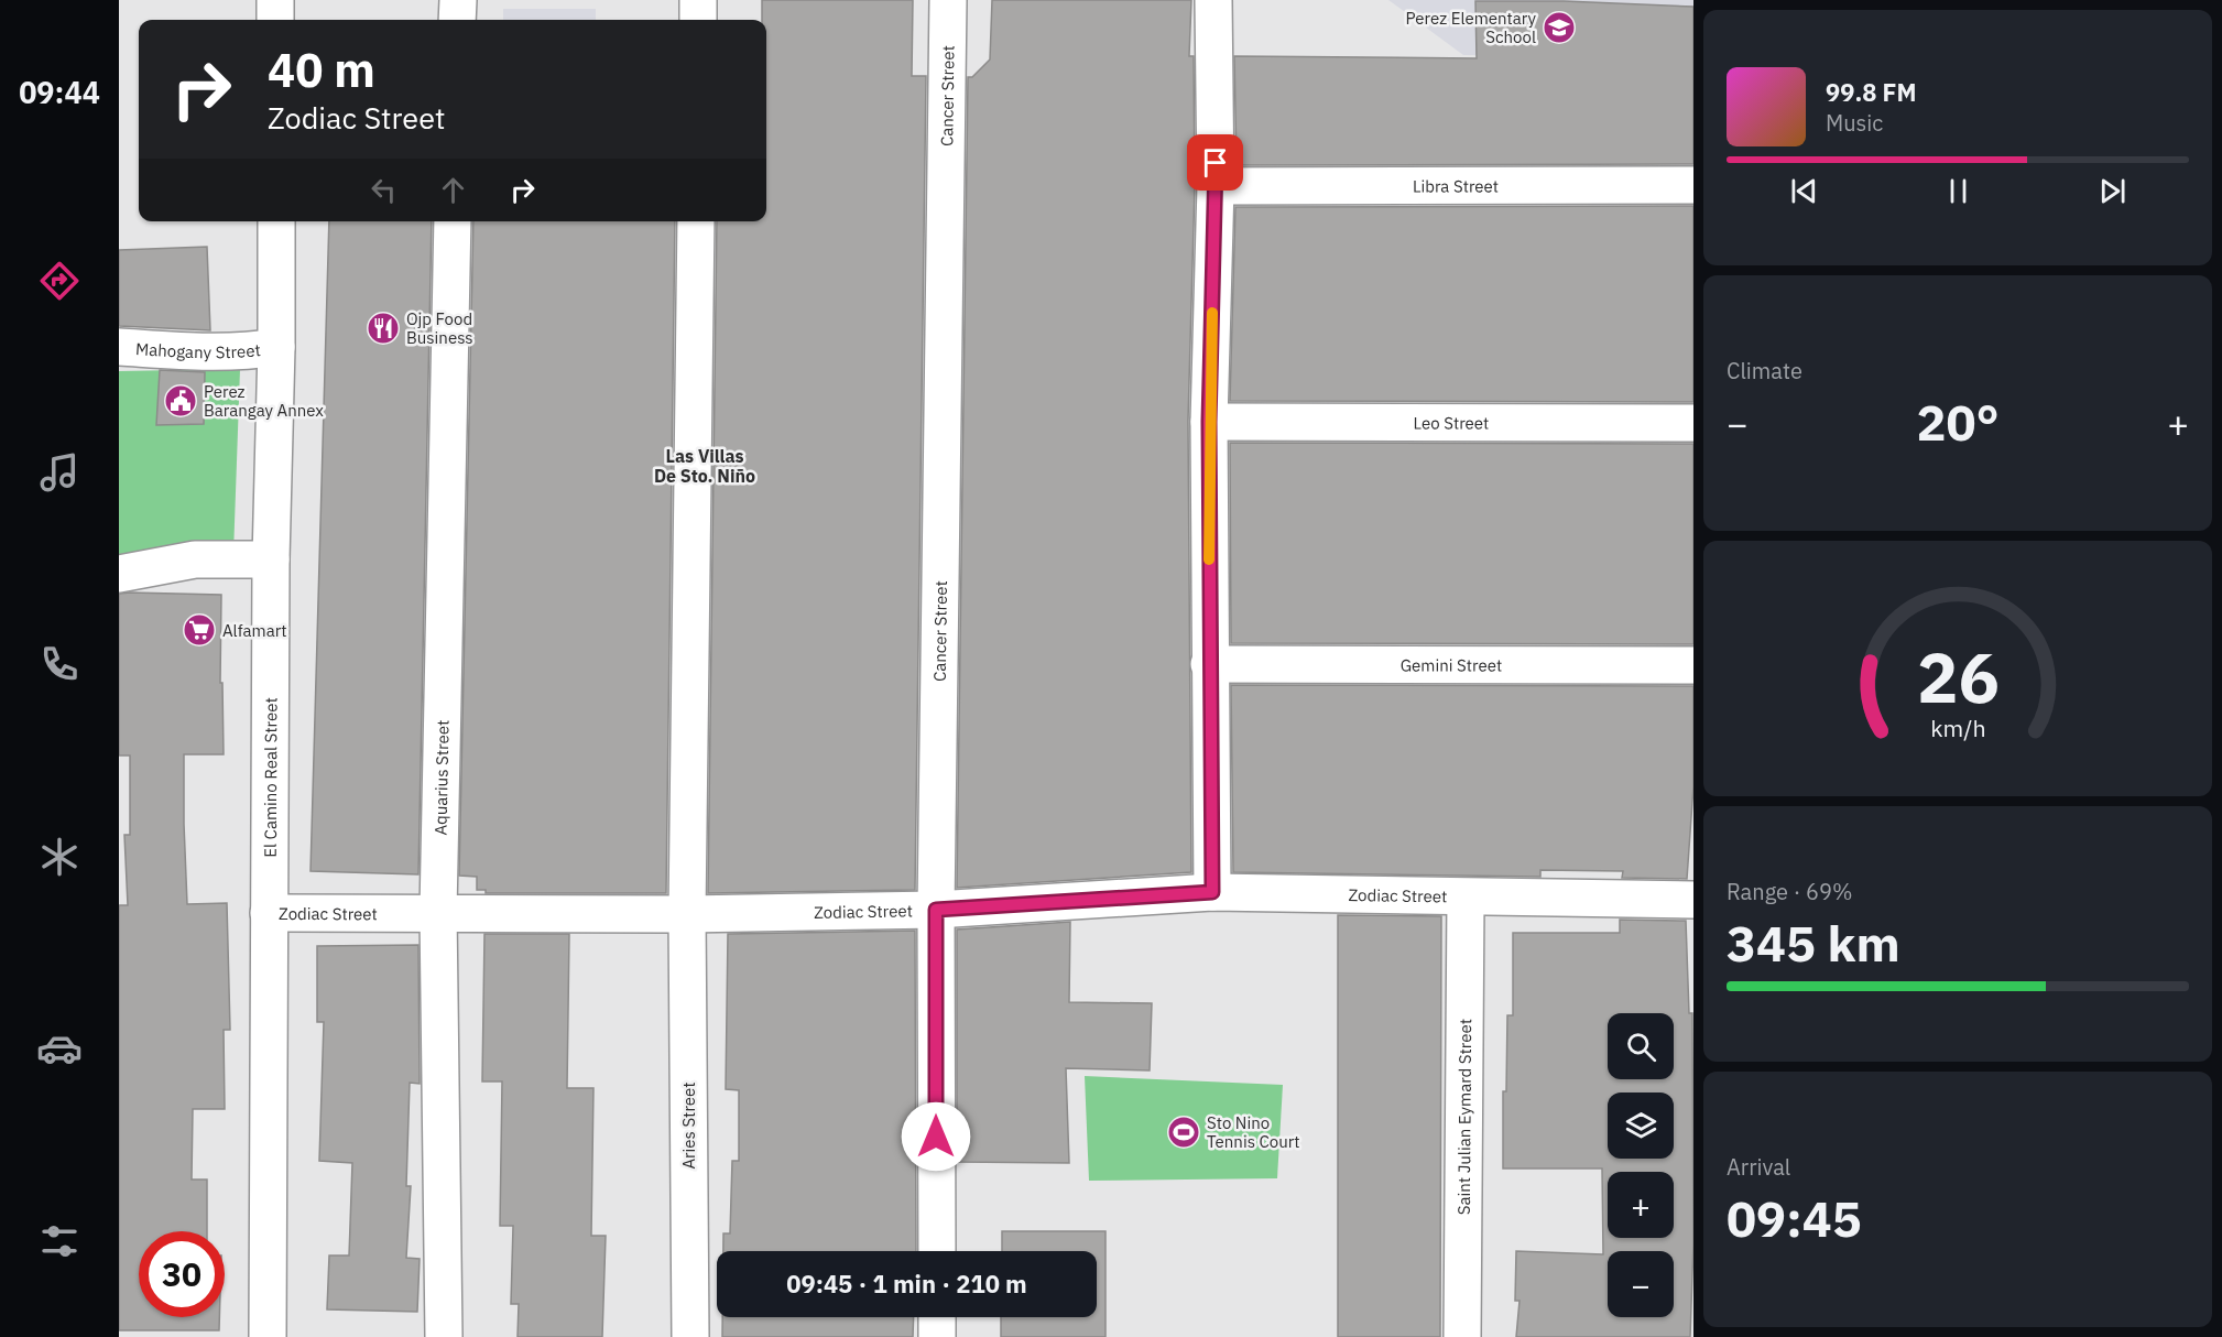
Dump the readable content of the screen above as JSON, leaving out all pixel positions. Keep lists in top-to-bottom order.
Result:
{
  "streets": {
    "street": [
      "Cancer Street",
      "Libra Street",
      "Mahogany Street",
      "Leo Street",
      "Gemini Street",
      "El Camino Real Street",
      "Aquarius Street",
      "Zodiac Street",
      "Saint Julian Eymard Street",
      "Aries Street"
    ]
  },
  "crossings": [
    ["Cancer Street", "Zodiac Street"],
    ["Mahogany Street", "El Camino Real Street"],
    ["El Camino Real Street", "Zodiac Street"],
    ["Aquarius Street", "Zodiac Street"],
    ["Zodiac Street", "Saint Julian Eymard Street"],
    ["Zodiac Street", "Aries Street"]
  ],
  "districts": ["Las Villas De Sto. Niño"],
  "places": {
    "school or university": ["Perez Elementary School"],
    "restaurant": ["Ojp Food Business"],
    "public building": ["Perez Barangay Annex"],
    "supermarket": ["Alfamart"],
    "sports": ["Sto Nino Tennis Court"]
  },
  "page": {
    "tabs": "09:44",
    "turn": ["40 m", "Zodiac Street"],
    "song": ["99.8 FM", "Music"],
    "tile": [
      "Climate",
      ["Range · 69%", "345 km"],
      ["Arrival", "09:45"]
    ],
    "heat": ["−", "20°", "+"],
    "map_buttons": ["+", "−"],
    "limit": "30",
    "trip": "09:45 · 1 min · 210 m",
    "gauge": ["26", "km/h"]
  }
}
